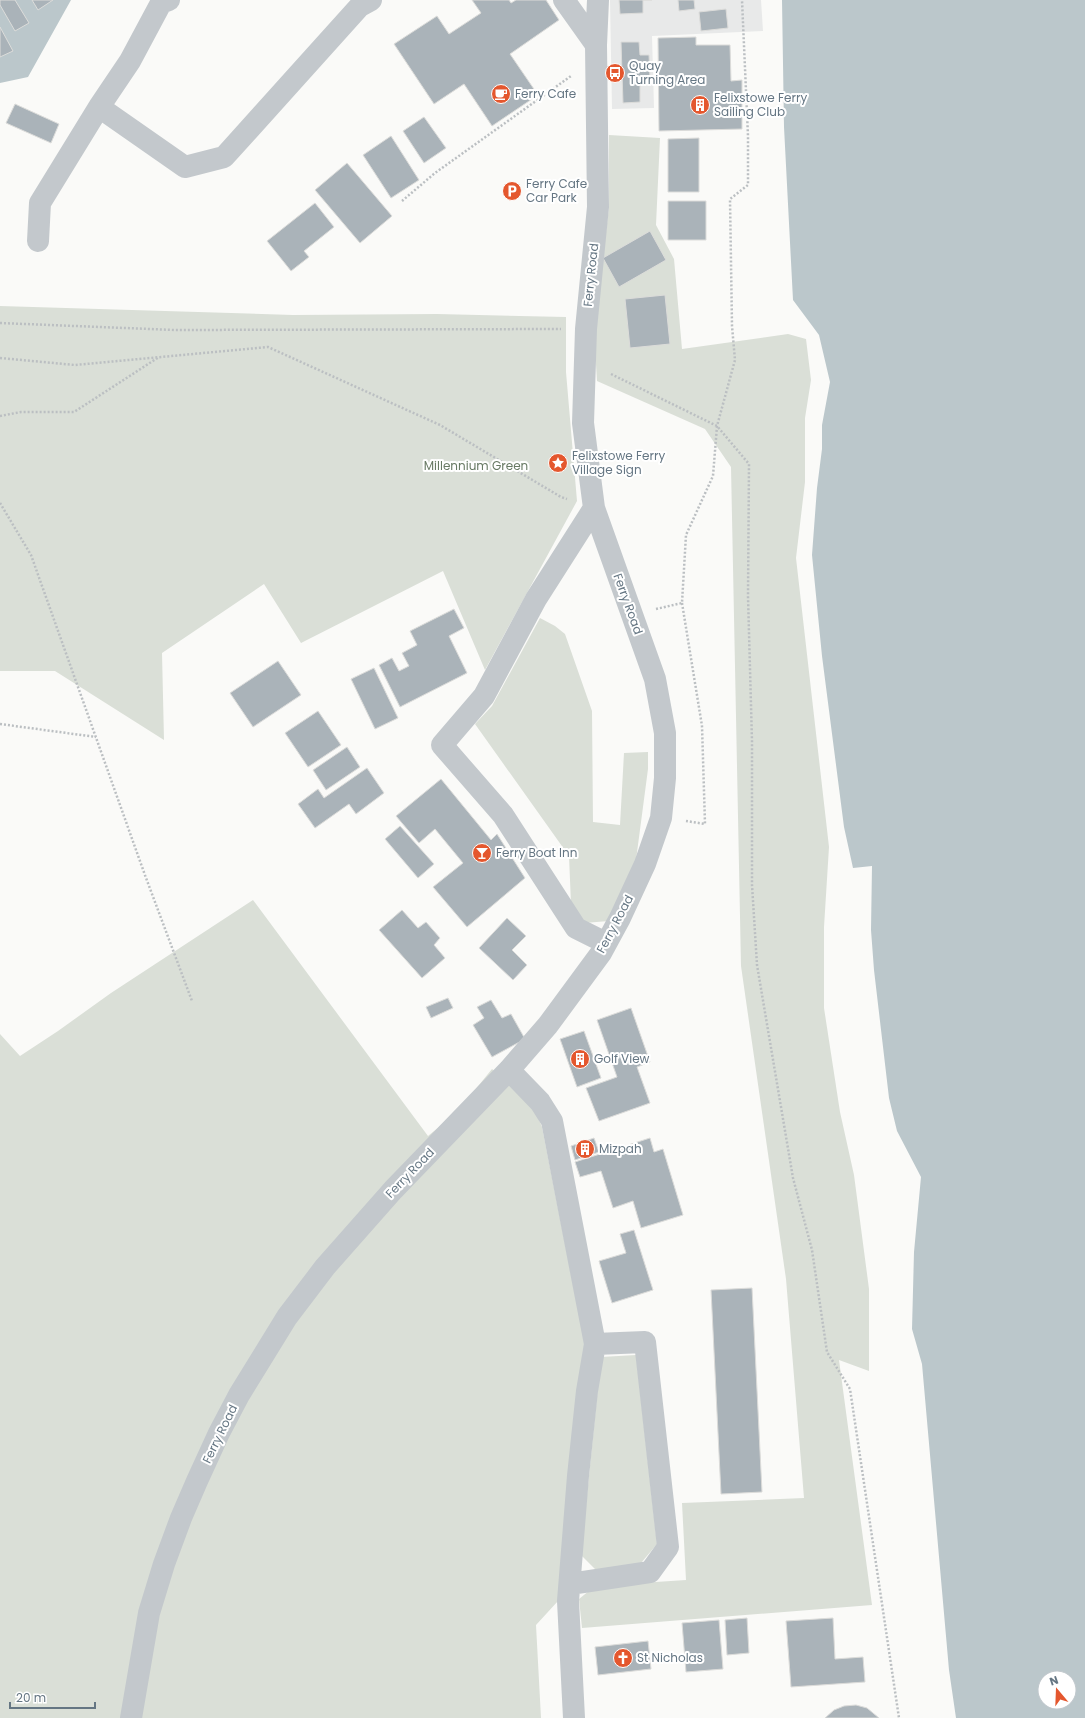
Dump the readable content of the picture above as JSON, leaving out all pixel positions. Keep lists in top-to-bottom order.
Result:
{
  "streets": {
    "street": ["Ferry Road"]
  },
  "parks": ["Millennium Green"],
  "places": {
    "bus stop": ["Quay Turning Area"],
    "cafe": ["Ferry Cafe"],
    "building": ["Felixstowe Ferry Sailing Club", "Golf View", "Mizpah"],
    "parking": ["Ferry Cafe Car Park"],
    "place": ["Felixstowe Ferry Village Sign"],
    "bar": ["Ferry Boat Inn"],
    "church": ["St Nicholas"]
  },
  "scale_bar": "20 m",
  "north": "top"
}
